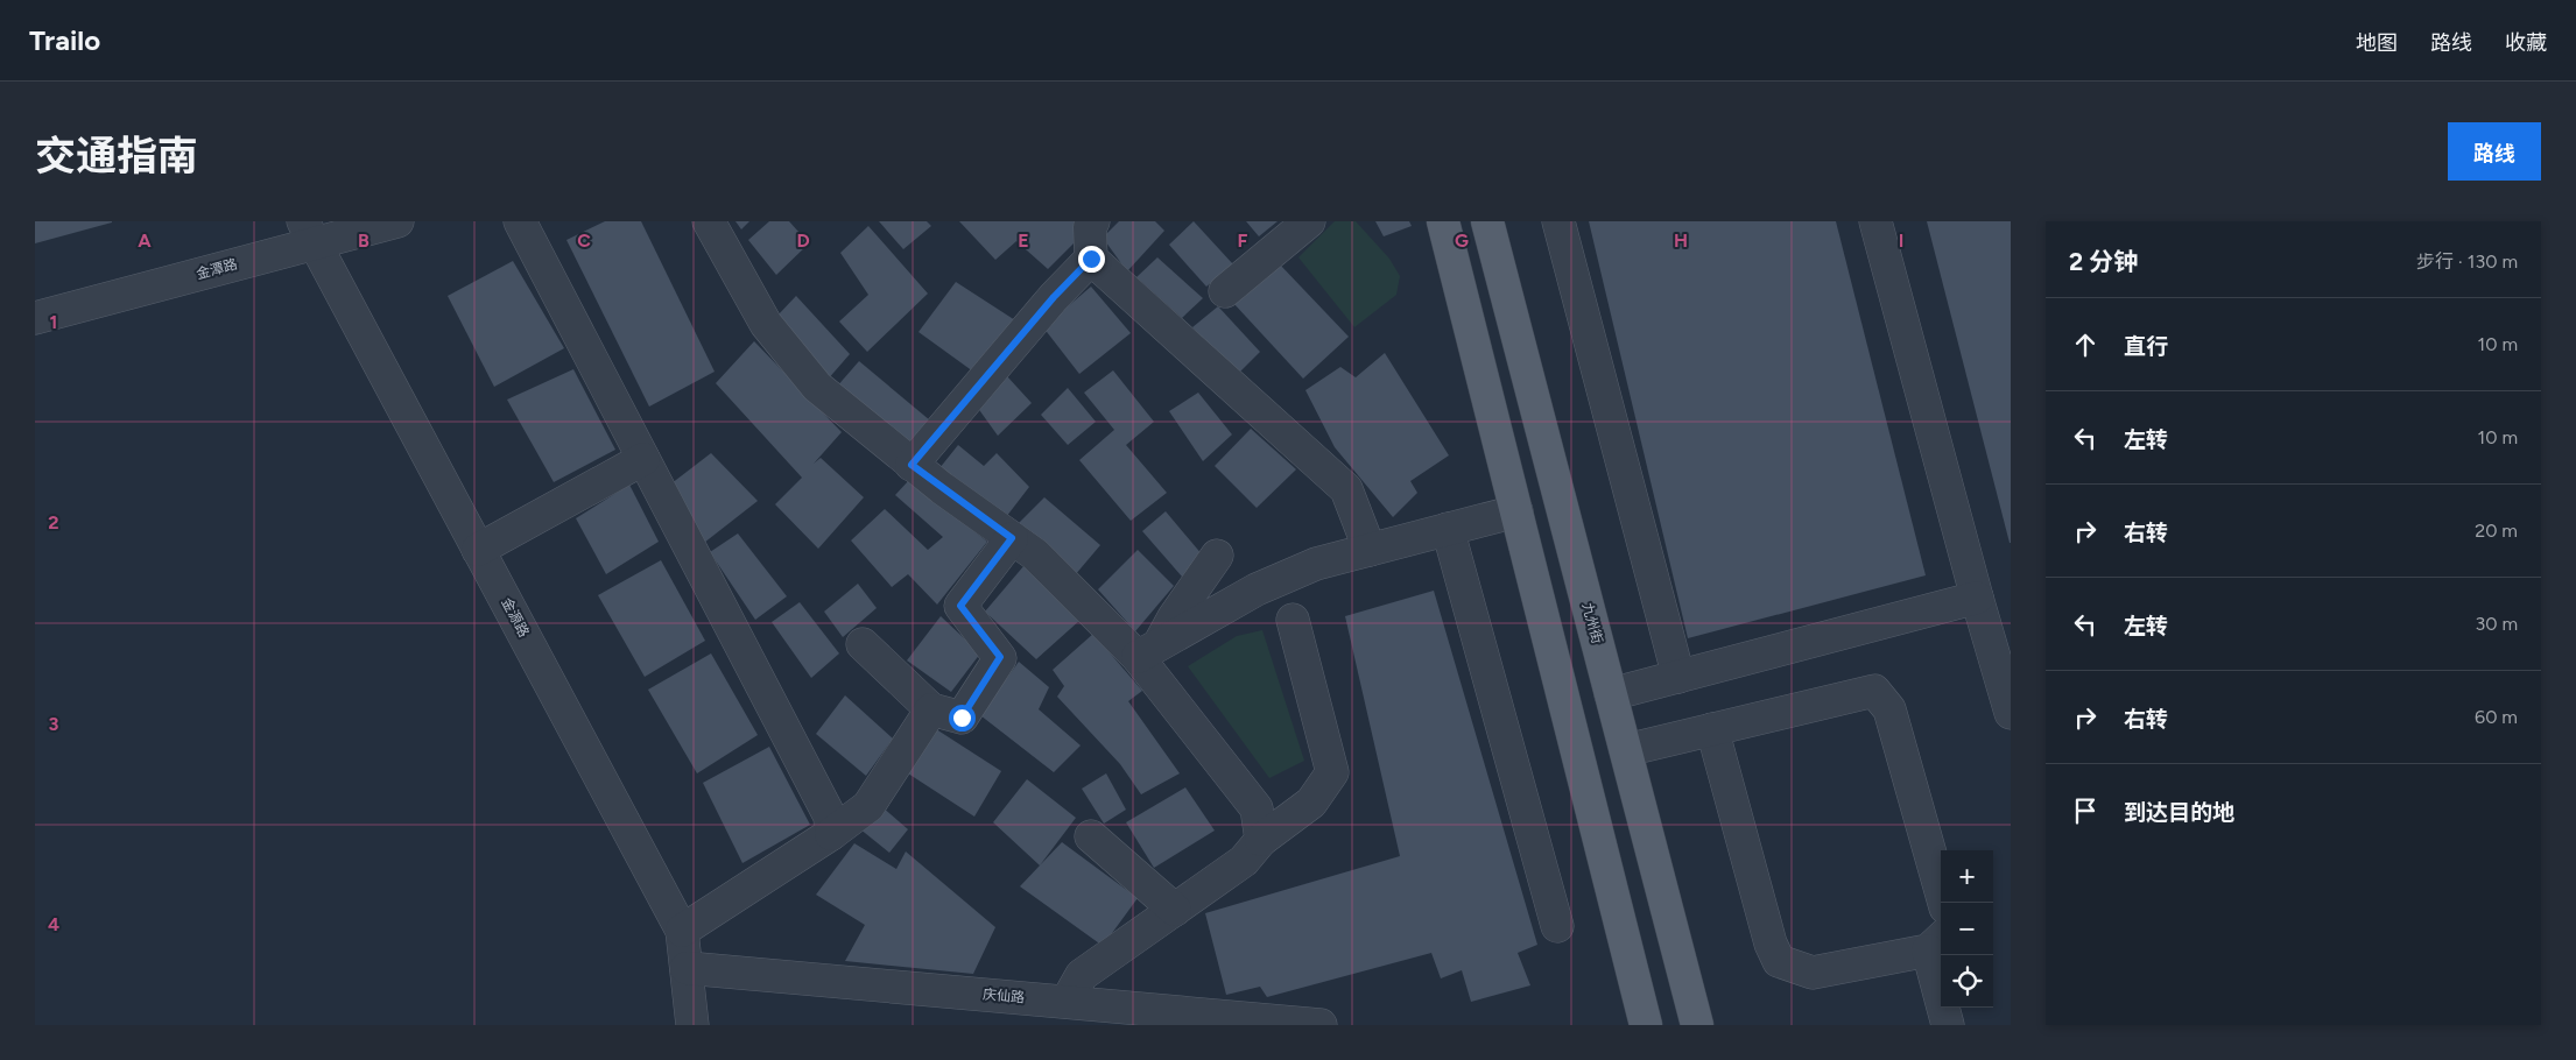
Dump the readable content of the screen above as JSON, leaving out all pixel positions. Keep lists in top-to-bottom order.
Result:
{
  "streets": {
    "main road": ["九州街"],
    "street": ["金潭路", "金源路", "庆仙路"]
  },
  "crossings": [
    ["金潭路", "金源路"],
    ["金源路", "庆仙路"]
  ],
  "page": {
    "header": "Trailo",
    "nav": ["地图", "路线", "收藏"],
    "title": "交通指南",
    "buttons": "路线",
    "heading": ["2 分钟", "步行 · 130 m"],
    "list": [
      ["直行", "10 m"],
      ["左转", "10 m"],
      ["右转", "20 m"],
      ["左转", "30 m"],
      ["右转", "60 m"],
      "到达目的地"
    ],
    "map_buttons": ["+", "−"]
  },
  "grid": {
    "columns": [
      "A",
      "B",
      "C",
      "D",
      "E",
      "F",
      "G",
      "H",
      "I"
    ],
    "rows": [
      "1",
      "2",
      "3",
      "4"
    ]
  }
}
